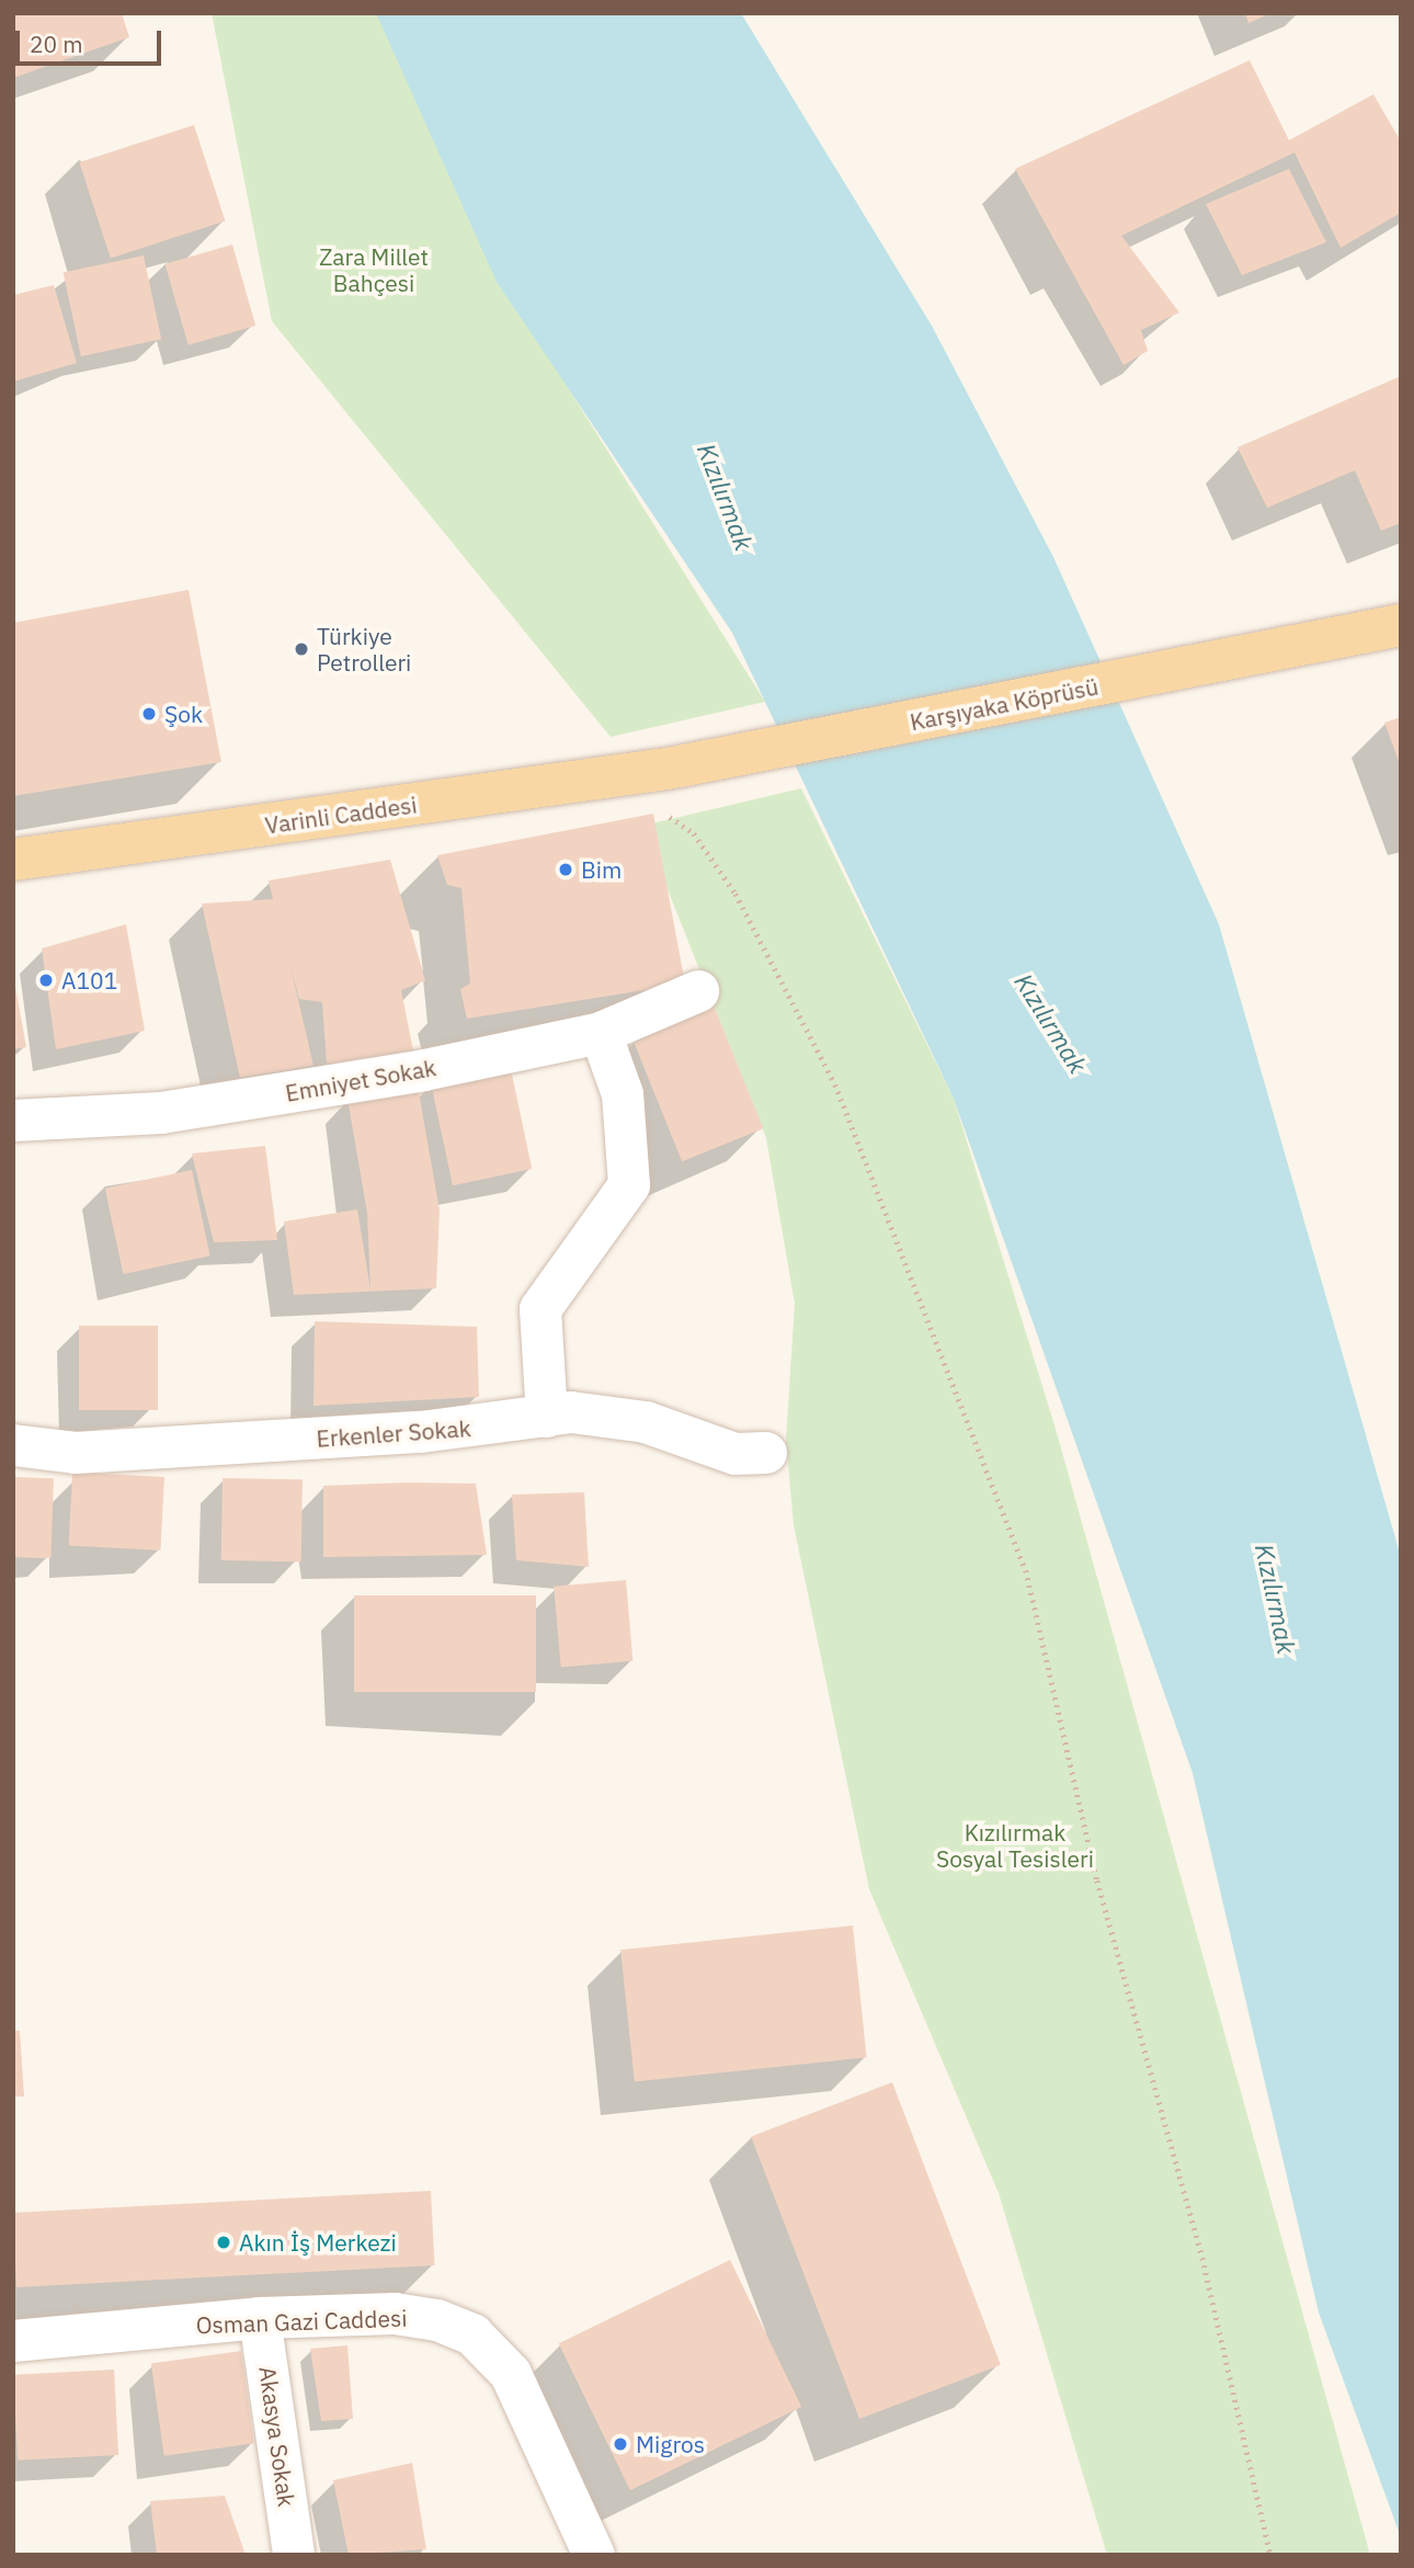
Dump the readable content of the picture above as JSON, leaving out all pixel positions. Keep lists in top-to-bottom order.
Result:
{
  "streets": {
    "main road": ["Karşıyaka Köprüsü", "Varinli Caddesi"],
    "street": [
      "Emniyet Sokak",
      "Erkenler Sokak",
      "Osman Gazi Caddesi",
      "Akasya Sokak"
    ]
  },
  "crossings": [
    ["Karşıyaka Köprüsü", "Varinli Caddesi"],
    ["Osman Gazi Caddesi", "Akasya Sokak"]
  ],
  "water": ["Kızılırmak"],
  "parks": ["Zara Millet Bahçesi", "Kızılırmak Sosyal Tesisleri"],
  "places": [
    "Türkiye Petrolleri",
    "Şok",
    "Bim",
    "A101",
    "Akın İş Merkezi",
    "Migros"
  ],
  "scale_bar": "20 m"
}
